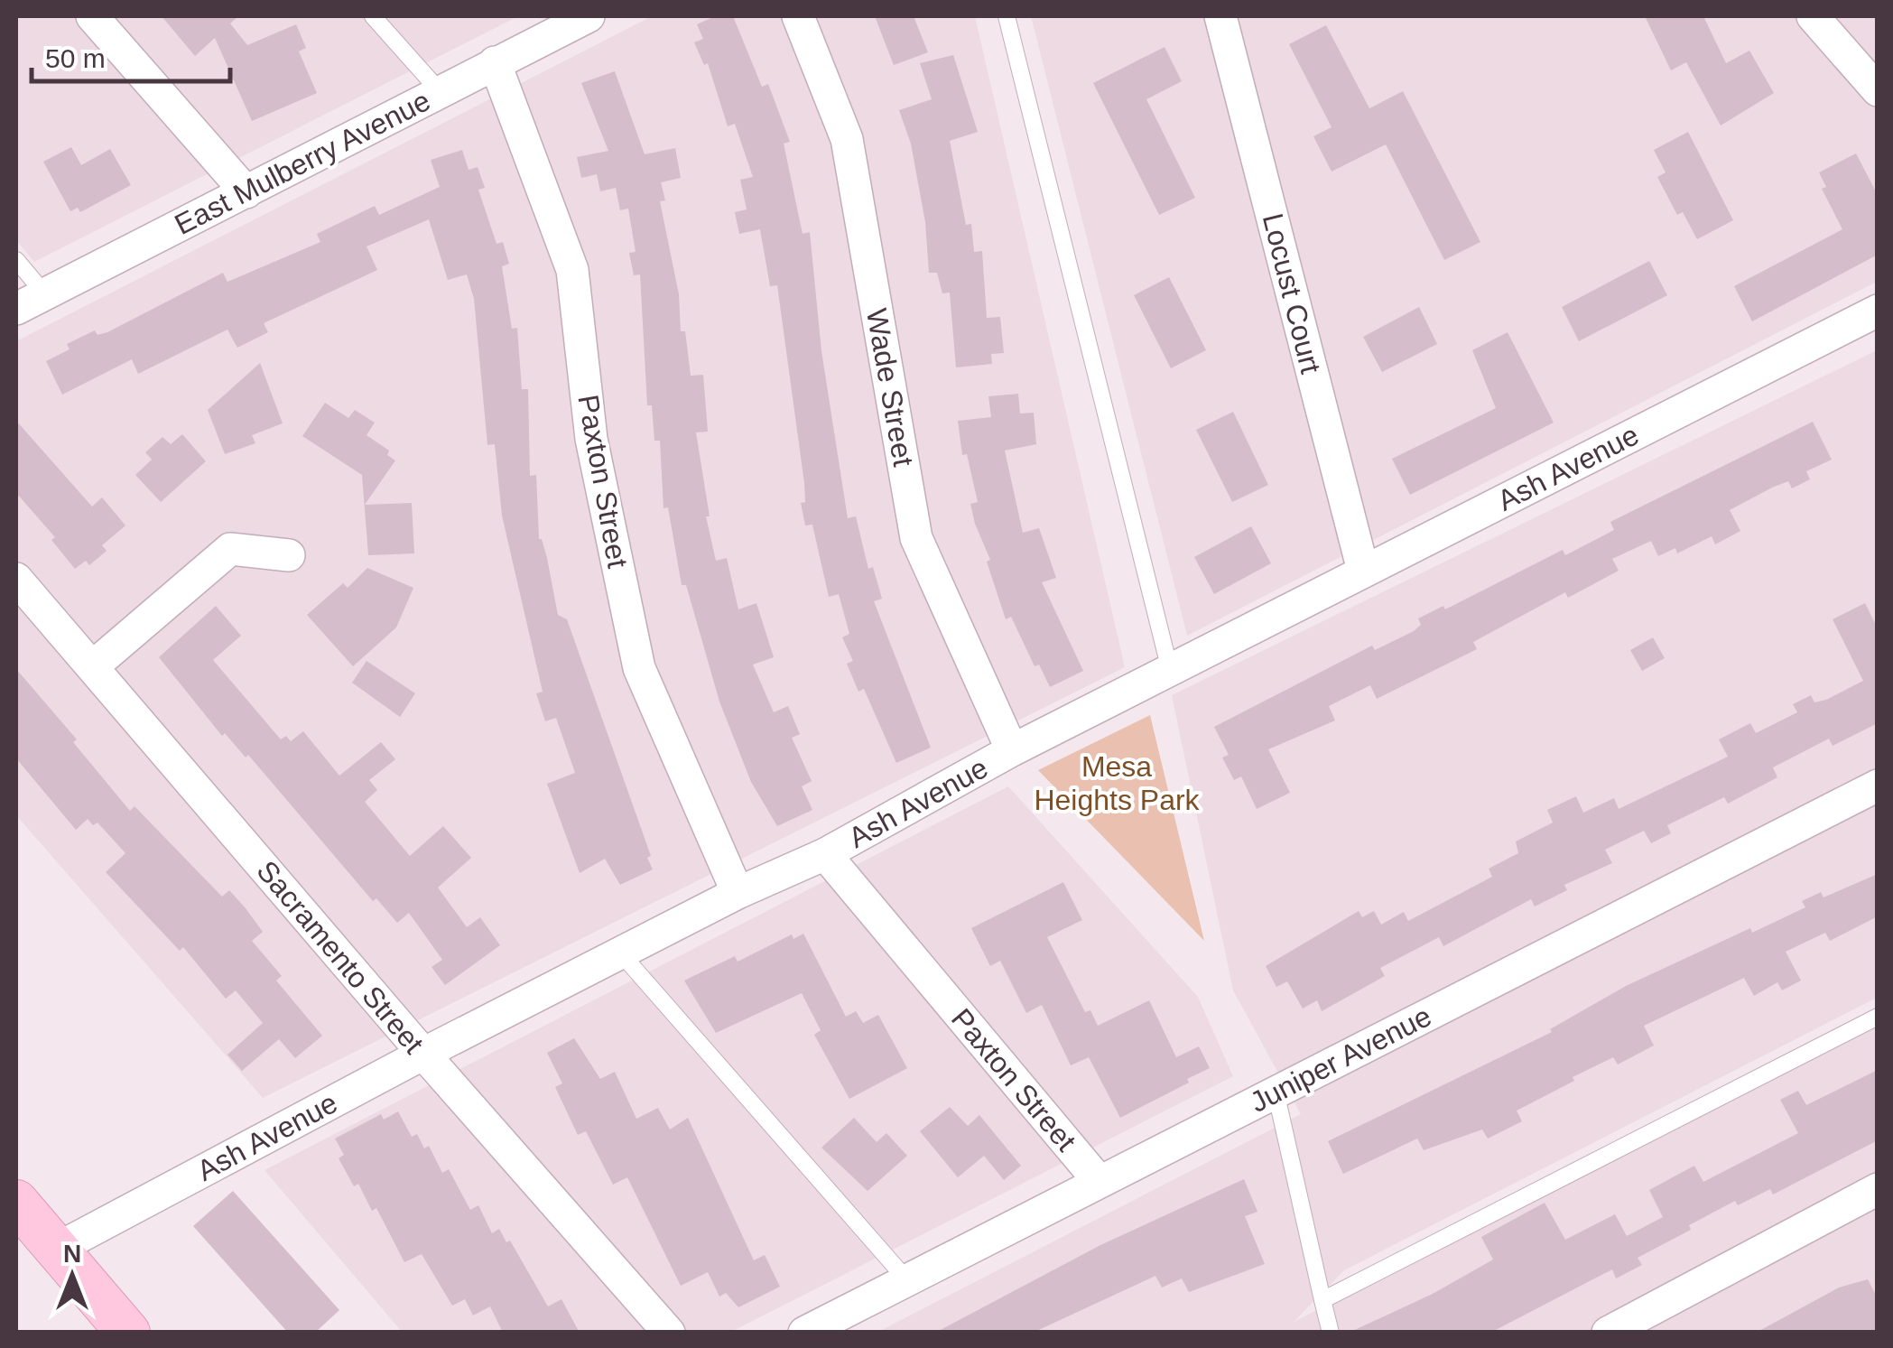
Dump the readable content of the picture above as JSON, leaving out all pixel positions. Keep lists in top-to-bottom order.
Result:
{
  "streets": {
    "street": [
      "East Mulberry Avenue",
      "Locust Court",
      "Wade Street",
      "Ash Avenue",
      "Paxton Street",
      "Sacramento Street",
      "Juniper Avenue"
    ]
  },
  "crossings": [
    ["East Mulberry Avenue", "Paxton Street"],
    ["Locust Court", "Ash Avenue"],
    ["Wade Street", "Ash Avenue"],
    ["Ash Avenue", "Paxton Street"],
    ["Ash Avenue", "Sacramento Street"],
    ["Paxton Street", "Juniper Avenue"]
  ],
  "parks": ["Mesa Heights Park"],
  "scale_bar": "50 m",
  "north": "top"
}
